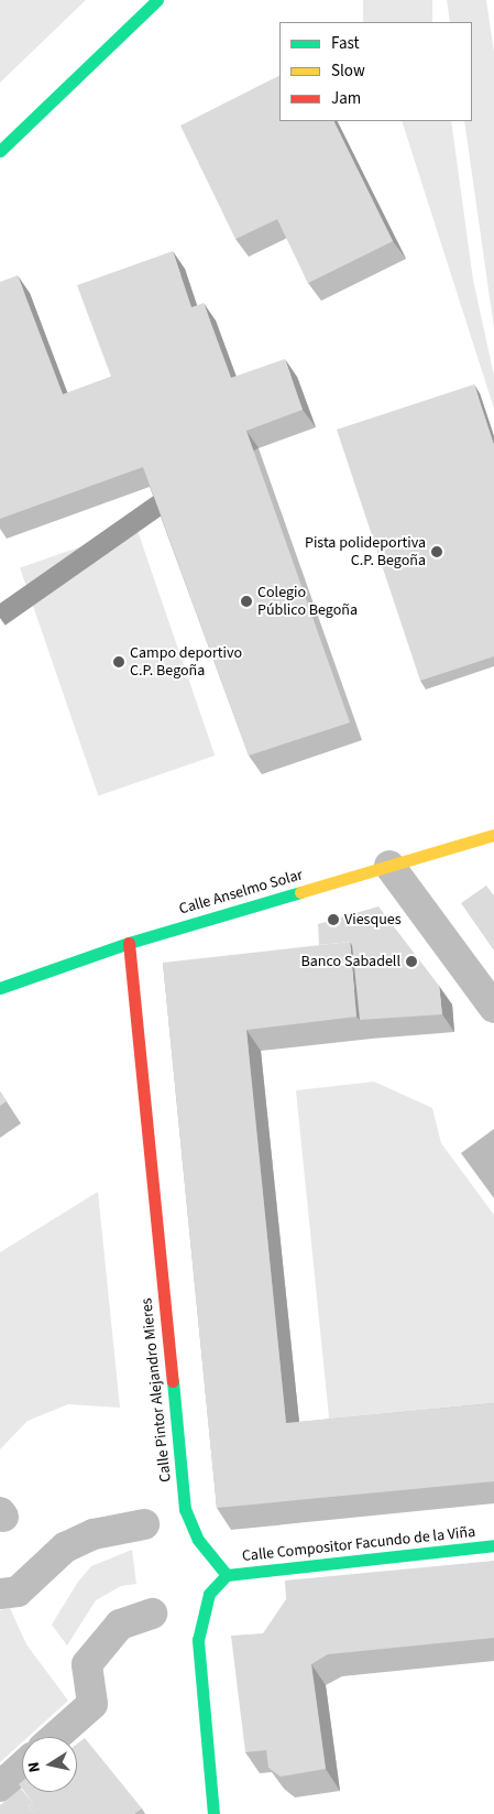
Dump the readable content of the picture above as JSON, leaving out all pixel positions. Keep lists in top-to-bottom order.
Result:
{
  "streets": {
    "street": ["Calle Anselmo Solar", "Calle Pintor Alejandro Mieres", "Calle Compositor Facundo de la Viña"]
  },
  "crossings": [
    ["Calle Anselmo Solar", "Calle Pintor Alejandro Mieres"],
    ["Calle Pintor Alejandro Mieres", "Calle Compositor Facundo de la Viña"]
  ],
  "places": [
    "Pista polideportiva C.P. Begoña",
    "Colegio Público Begoña",
    "Campo deportivo C.P. Begoña",
    "Viesques",
    "Banco Sabadell"
  ],
  "legend": ["Fast", "Slow", "Jam"],
  "north": "left"
}
